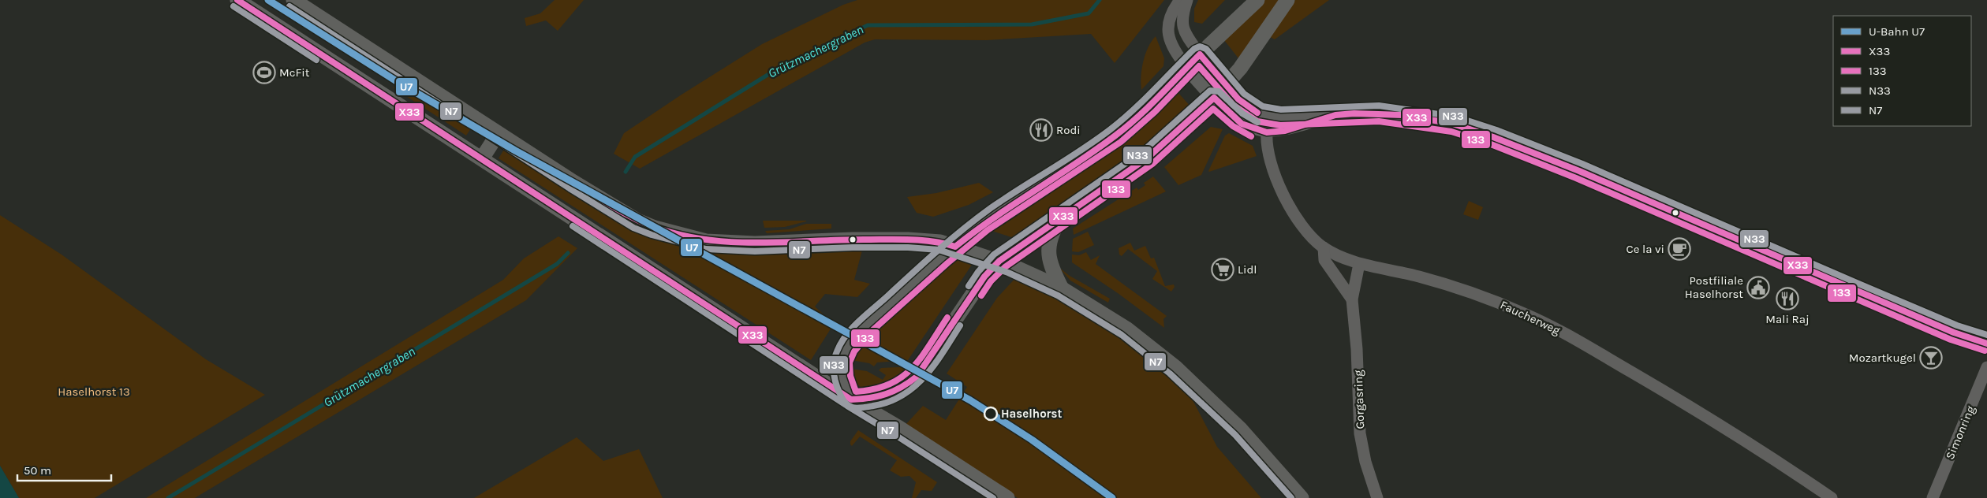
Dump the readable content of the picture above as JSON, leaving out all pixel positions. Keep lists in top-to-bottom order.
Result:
{
  "streets": {
    "street": ["Faucherweg", "Gorgasring", "Simonring"]
  },
  "crossings": [
    ["Faucherweg", "Gorgasring"]
  ],
  "water": ["Grützmachergraben"],
  "parks": ["Haselhorst 13"],
  "places": {
    "sports": ["McFit"],
    "restaurant": ["Rodi", "Mali Raj"],
    "cafe": ["Ce la vi"],
    "supermarket": ["Lidl"],
    "public building": ["Postfiliale Haselhorst"],
    "bar": ["Mozartkugel"],
    "other": ["Haselhorst"]
  },
  "lines": [
    "metro line U7",
    "transit line X33",
    "transit line N7",
    "transit line N33",
    "transit line 133"
  ],
  "legend": [
    "U-Bahn U7",
    "X33",
    "133",
    "N33",
    "N7"
  ],
  "scale_bar": "50 m"
}
